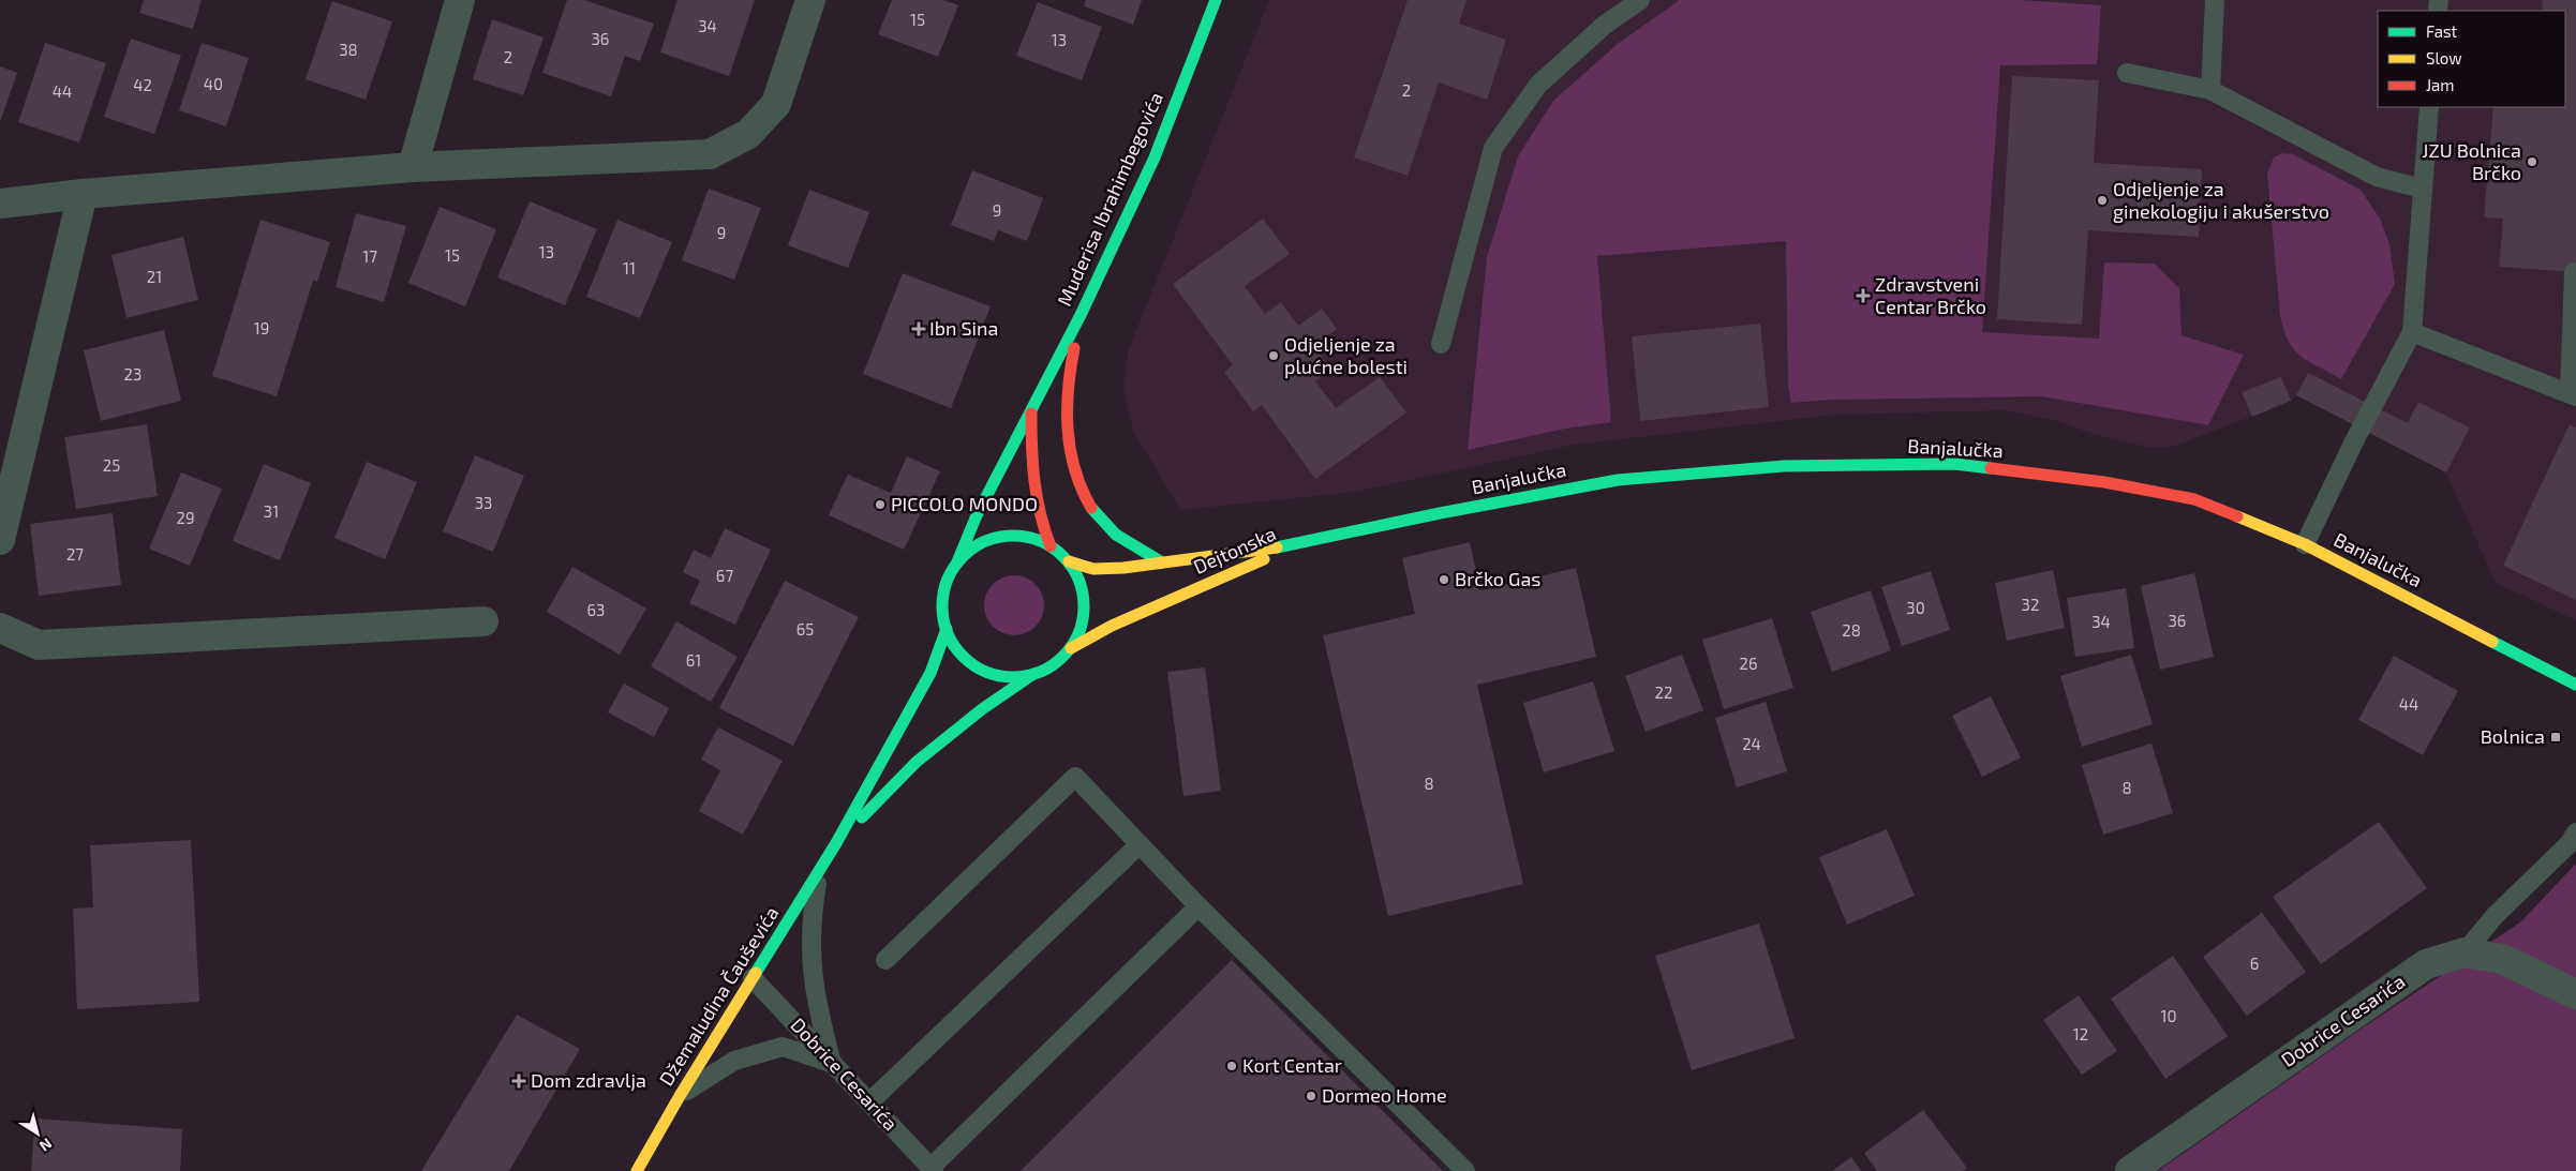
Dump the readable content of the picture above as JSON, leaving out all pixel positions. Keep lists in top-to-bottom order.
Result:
{
  "streets": {
    "main road": [
      "Muderisa Ibrahimbegovića",
      "Banjalučka",
      "Dejtonska",
      "Džemaludina Čauševića"
    ],
    "street": ["Dobrice Cesarića"]
  },
  "crossings": [
    ["Muderisa Ibrahimbegovića", "Dejtonska"],
    ["Muderisa Ibrahimbegovića", "Džemaludina Čauševića"],
    ["Banjalučka", "Dejtonska"],
    ["Dejtonska", "Džemaludina Čauševića"],
    ["Džemaludina Čauševića", "Dobrice Cesarića"]
  ],
  "places": {
    "other": [
      "JZU Bolnica Brčko",
      "Odjeljenje za ginekologiju i akušerstvo",
      "Odjeljenje za plućne bolesti",
      "PICCOLO MONDO",
      "Brčko Gas",
      "Kort Centar",
      "Dormeo Home"
    ],
    "health": ["Zdravstveni Centar Brčko", "Ibn Sina", "Dom zdravlja"],
    "transit": ["Bolnica"]
  },
  "house_numbers": [
    "15",
    "34",
    "36",
    "13",
    "38",
    "2",
    "40",
    "42",
    "2",
    "44",
    "9",
    "9",
    "13",
    "15",
    "17",
    "11",
    "21",
    "19",
    "23",
    "25",
    "33",
    "31",
    "29",
    "27",
    "67",
    "32",
    "30",
    "63",
    "36",
    "34",
    "65",
    "28",
    "61",
    "26",
    "22",
    "44",
    "24",
    "8",
    "8",
    "6",
    "10",
    "12"
  ],
  "legend": ["Fast", "Slow", "Jam"],
  "north": "bottom right"
}
